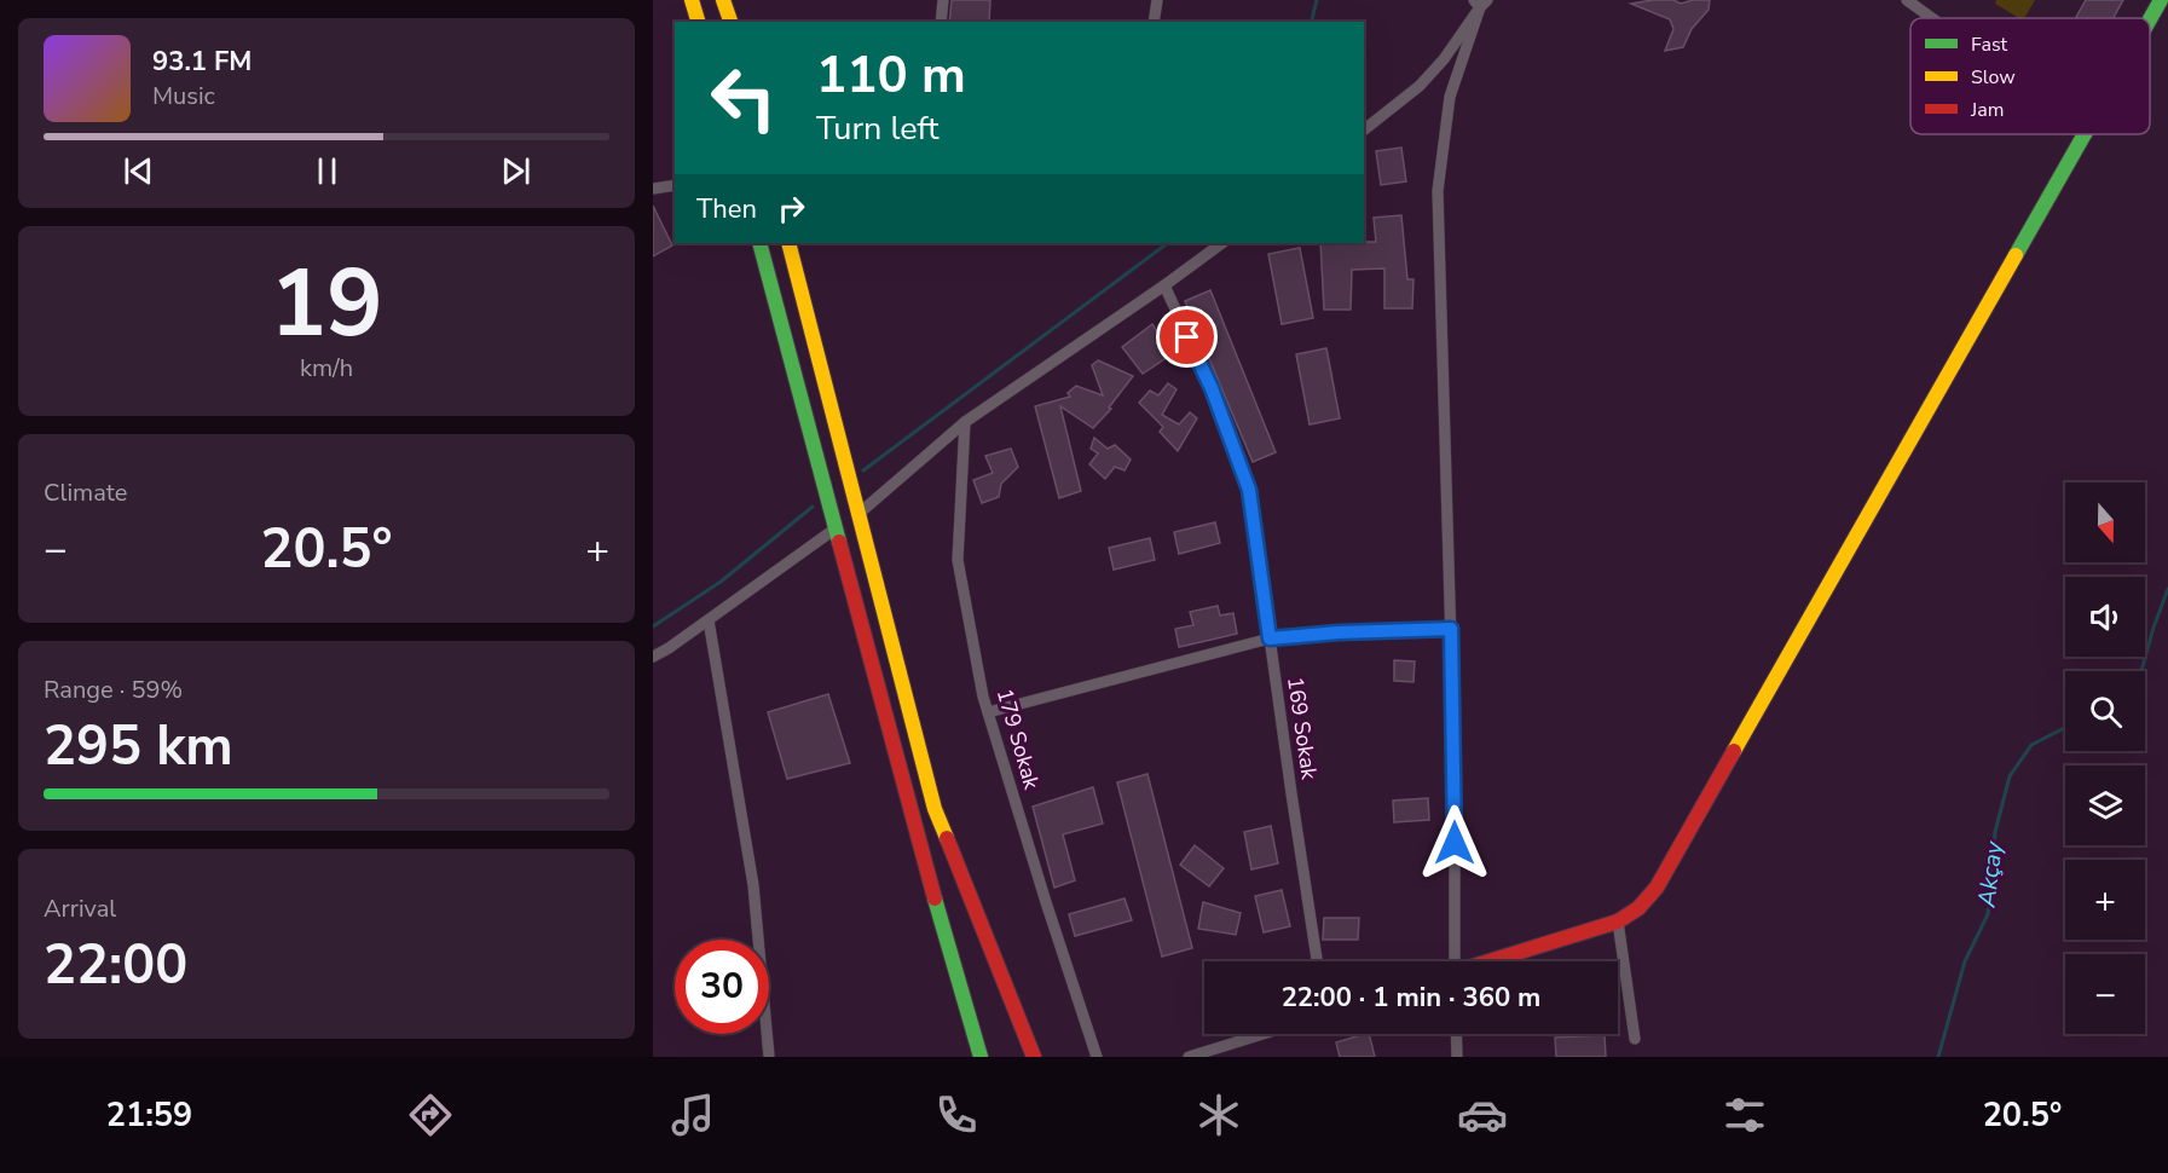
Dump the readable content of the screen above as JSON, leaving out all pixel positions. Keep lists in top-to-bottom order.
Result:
{
  "streets": {
    "street": ["169 Sokak", "179 Sokak"]
  },
  "water": ["Akçay"],
  "legend": ["Fast", "Slow", "Jam"],
  "north": "bottom",
  "page": {
    "turn": ["110 m", "Turn left"],
    "song": ["93.1 FM", "Music"],
    "then": "Then",
    "tile": [
      ["19", "km/h"],
      "Climate",
      ["Range · 59%", "295 km"],
      ["Arrival", "22:00"]
    ],
    "map_buttons": ["+", "−"],
    "heat": ["−", "20.5°", "+"],
    "limit": "30",
    "trip": "22:00 · 1 min · 360 m",
    "tabs": ["21:59", "20.5°"]
  }
}
